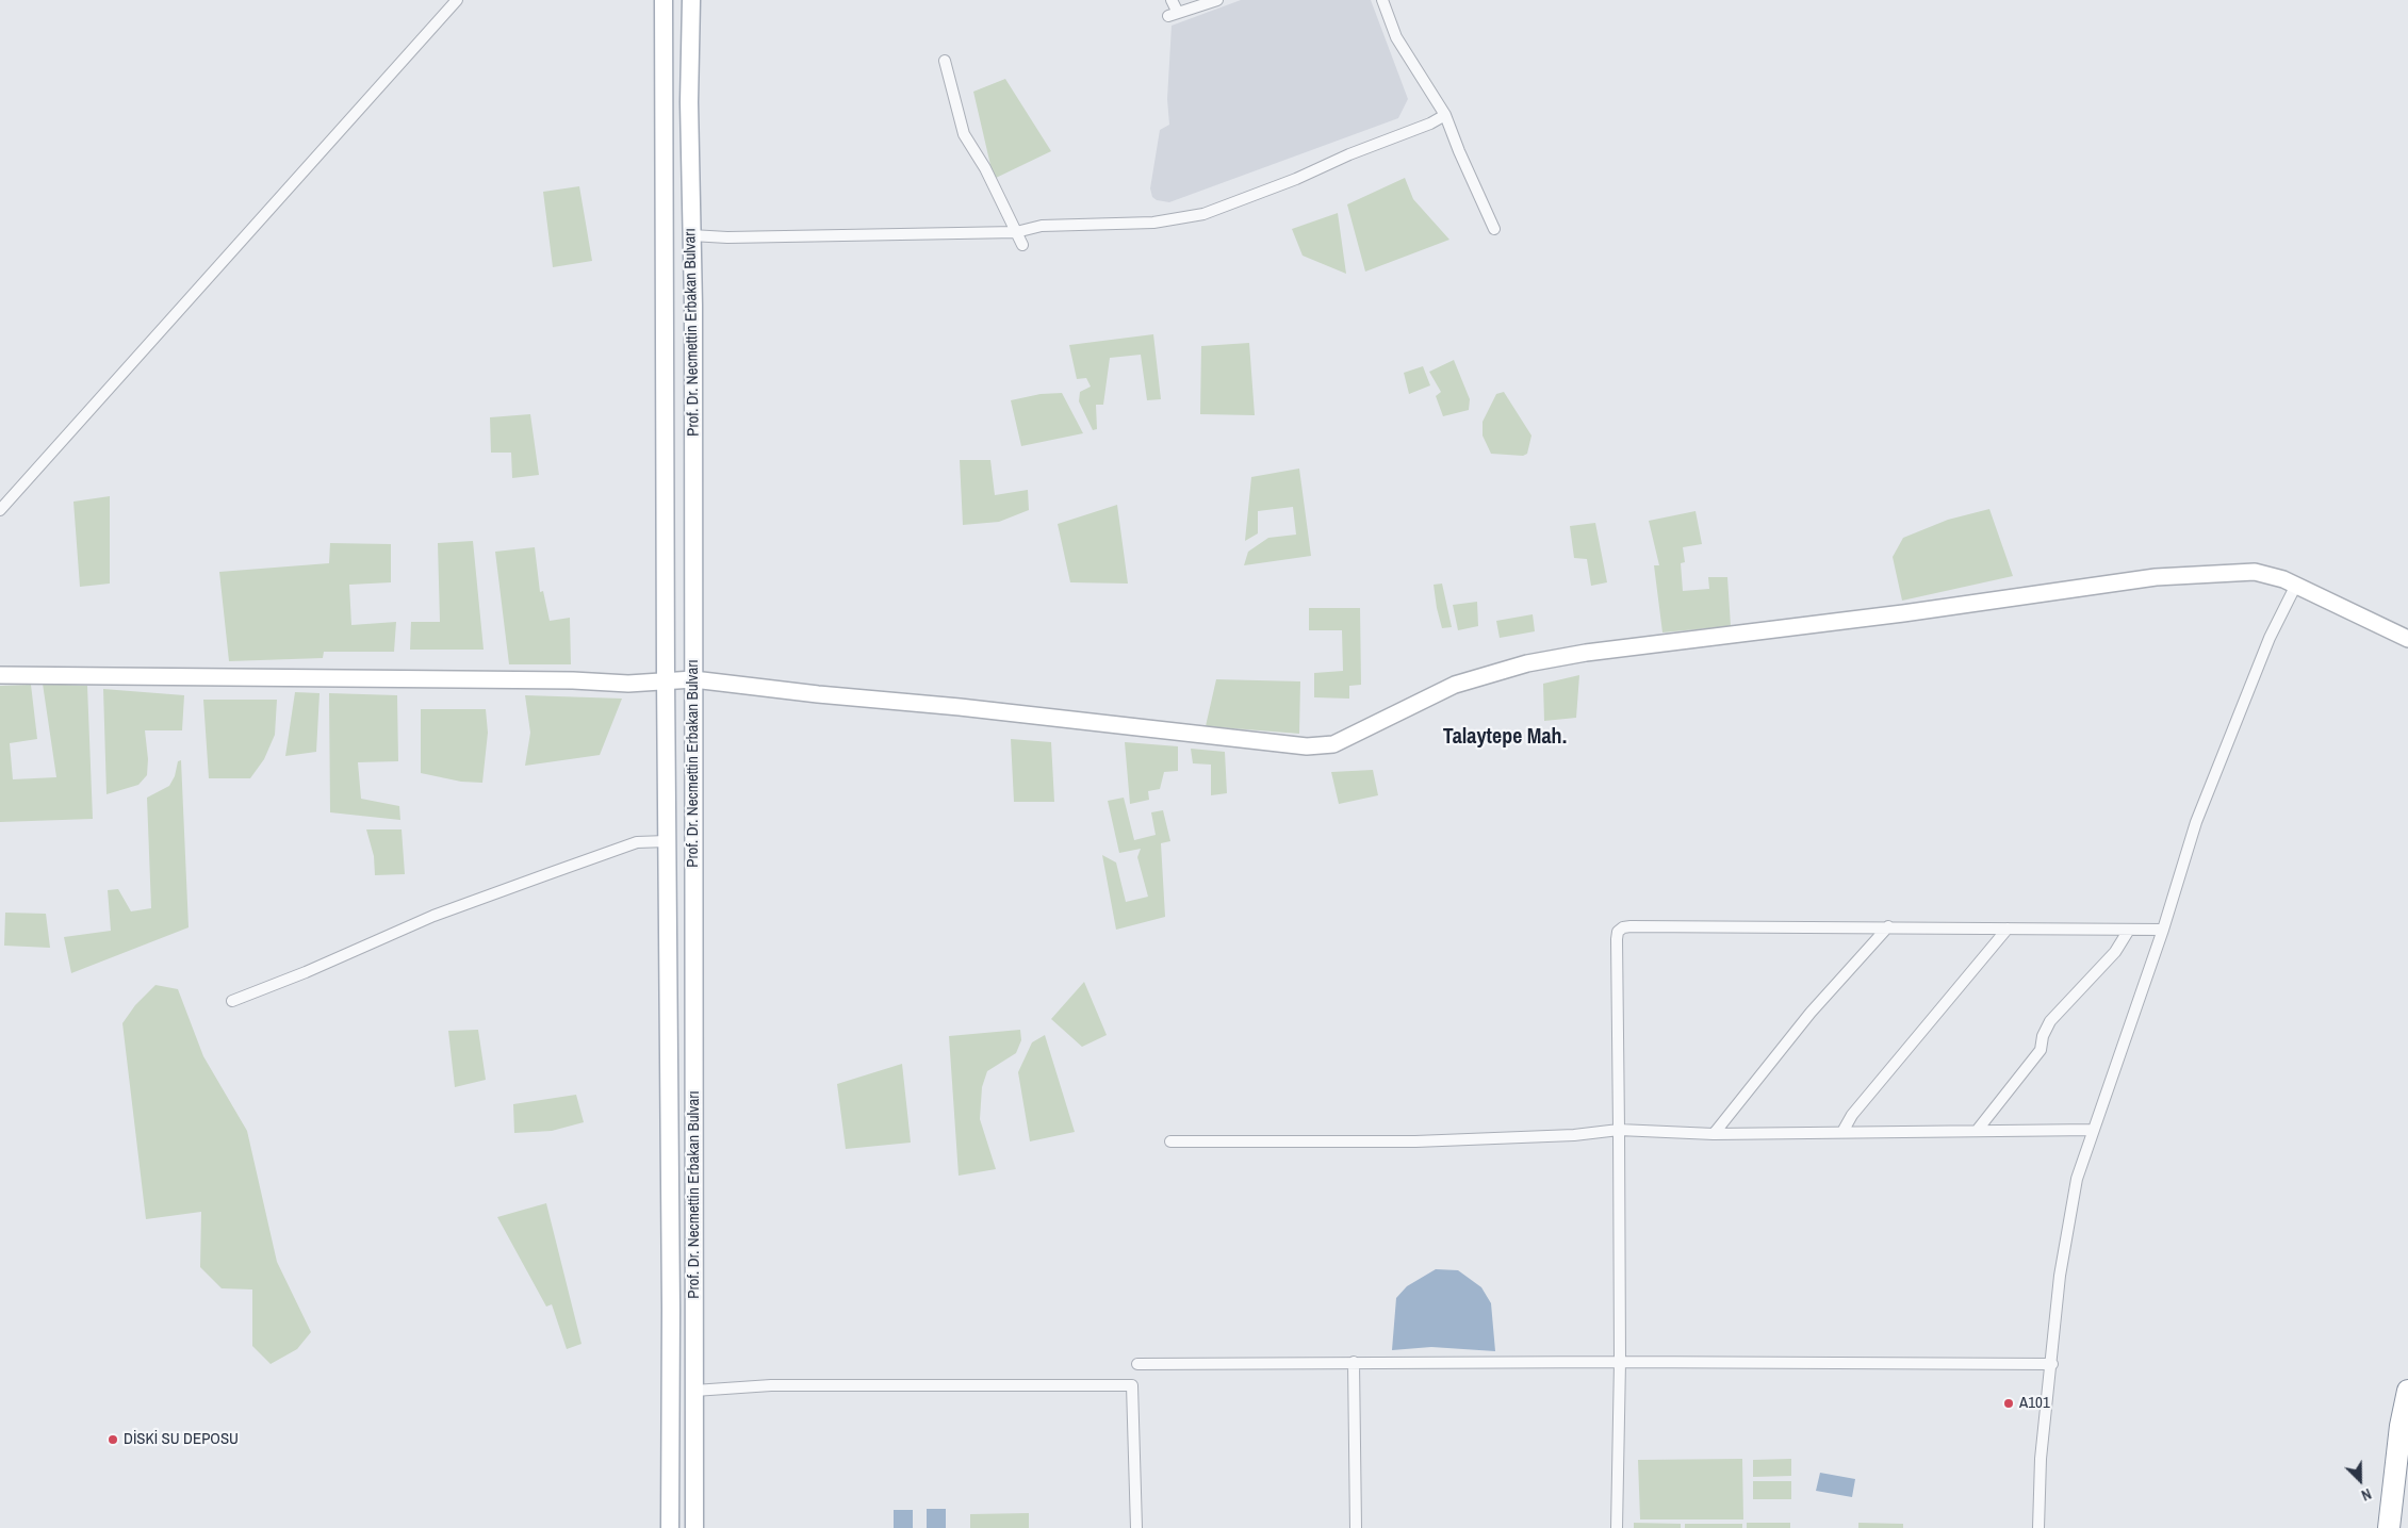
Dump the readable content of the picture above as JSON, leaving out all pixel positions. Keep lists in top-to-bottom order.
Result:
{
  "streets": {
    "main road": ["Prof. Dr. Necmettin Erbakan Bulvarı"]
  },
  "districts": ["Talaytepe Mah."],
  "places": ["A101", "DİSKİ SU DEPOSU"],
  "north": "bottom right"
}
